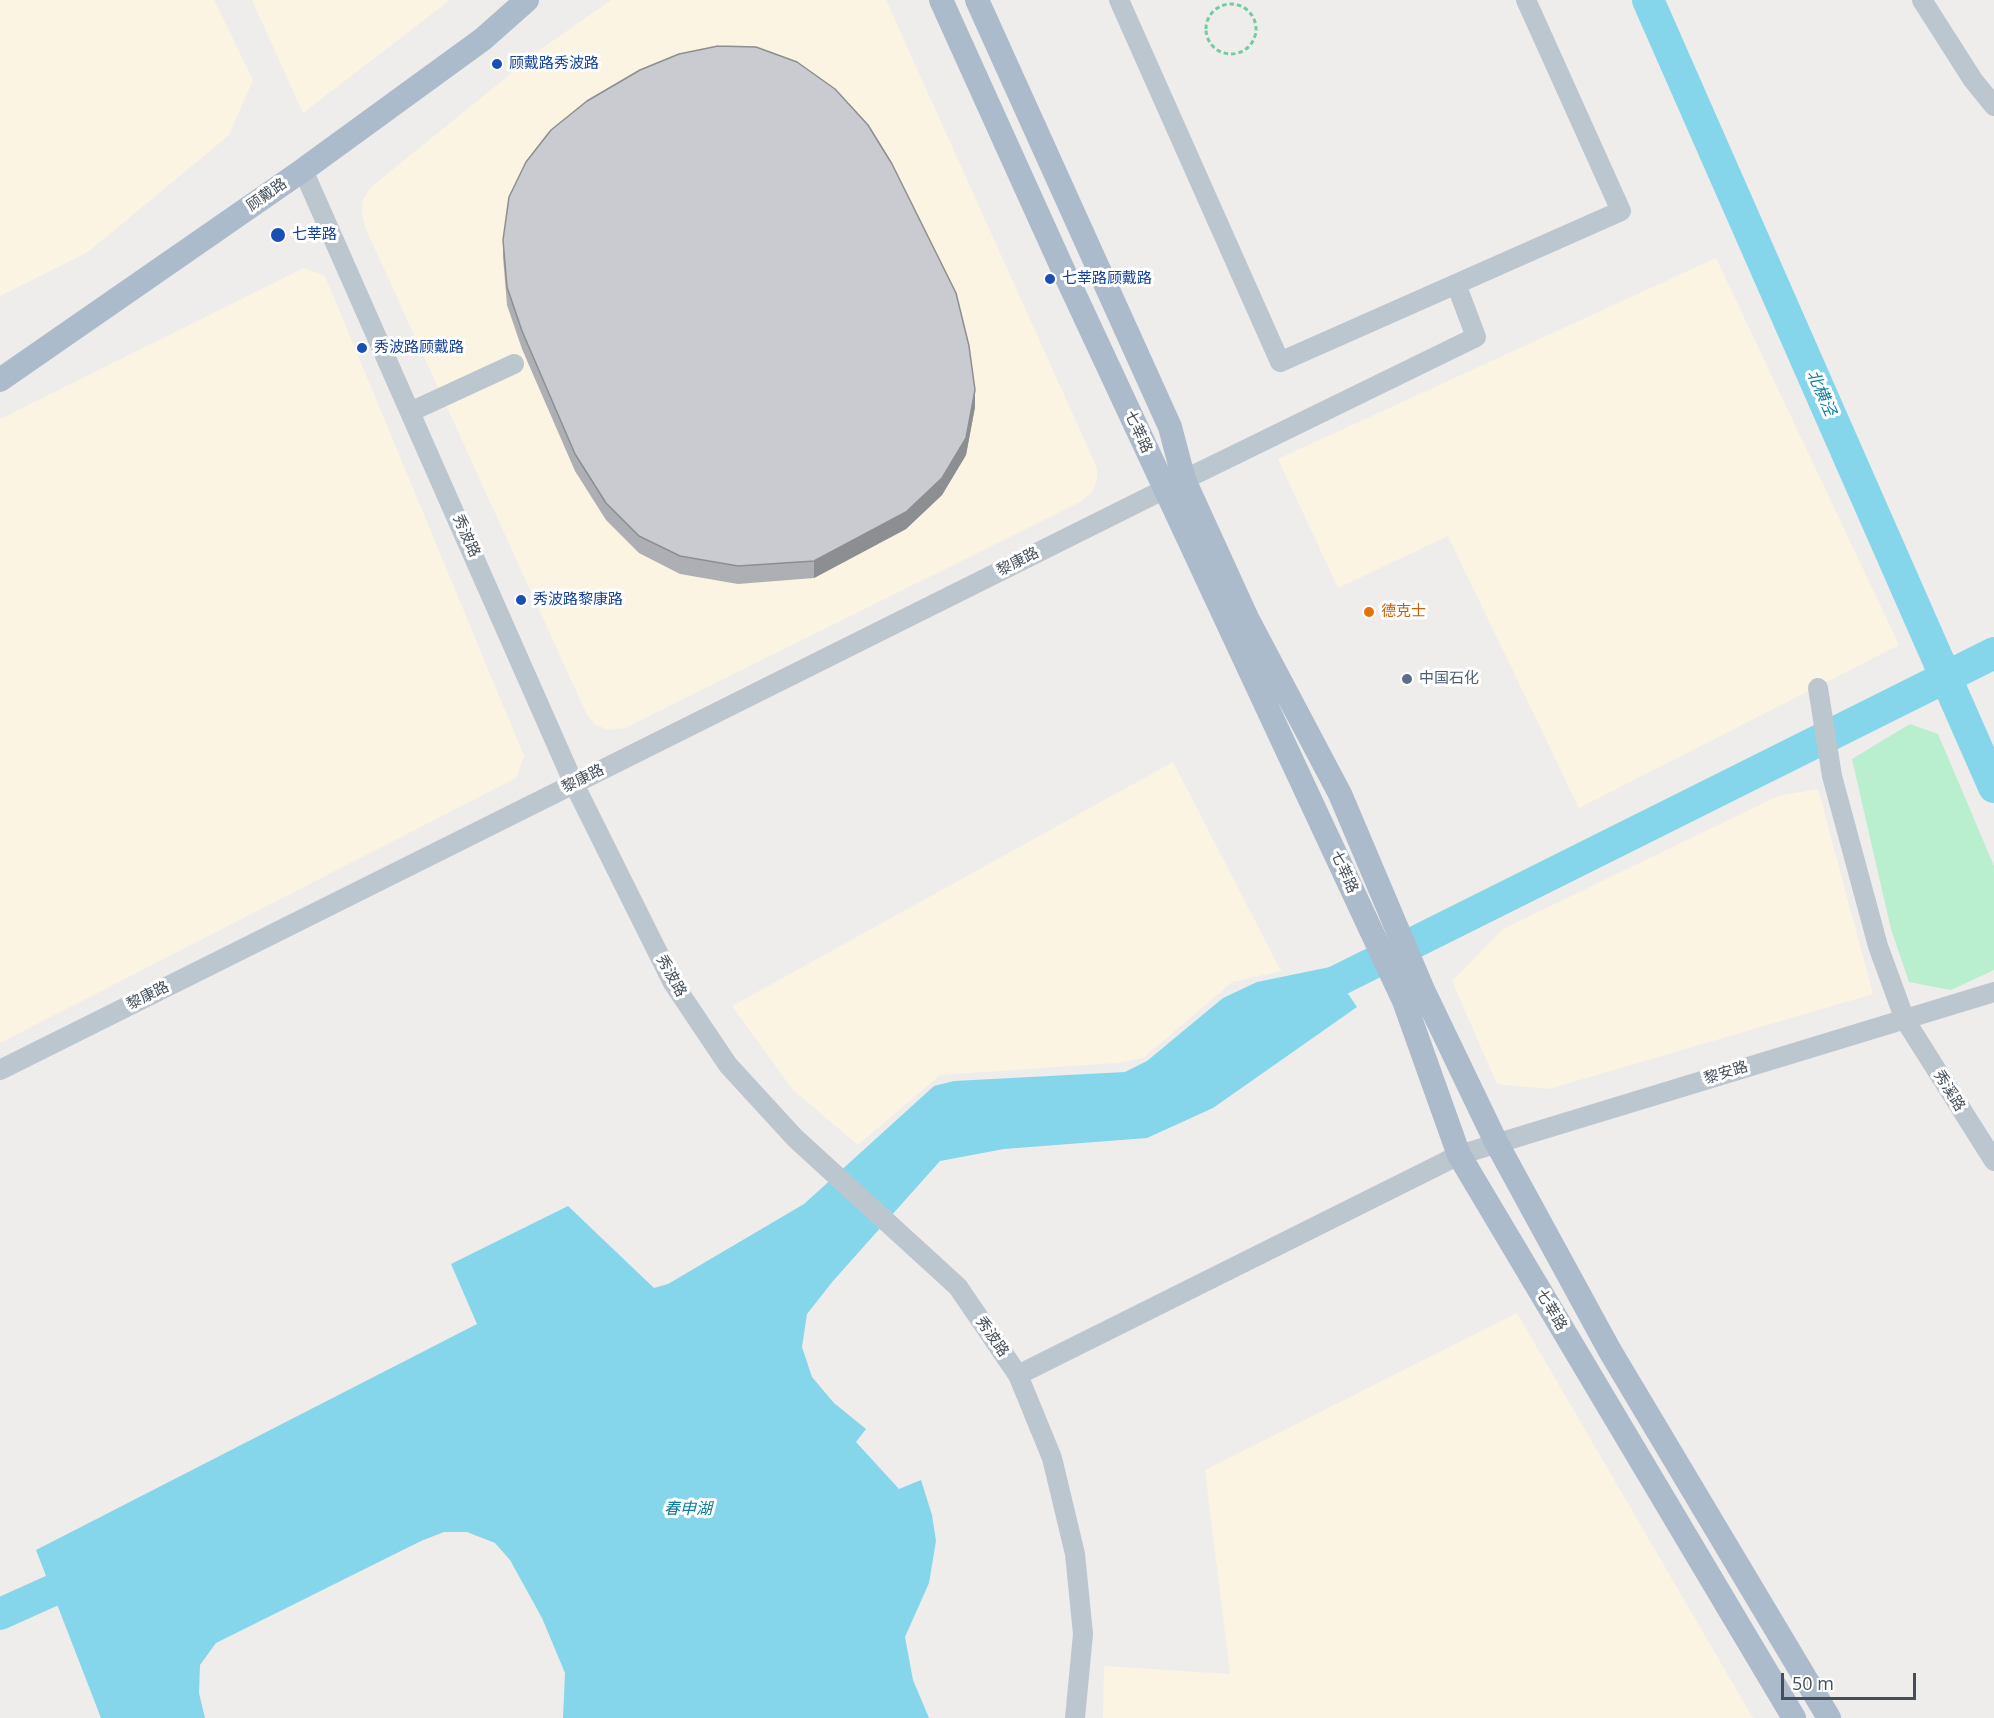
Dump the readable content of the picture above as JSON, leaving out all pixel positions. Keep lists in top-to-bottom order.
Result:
{
  "streets": {
    "main road": ["顾戴路", "七莘路"],
    "street": [
      "秀波路",
      "黎康路",
      "黎安路",
      "秀溪路"
    ]
  },
  "crossings": [
    ["顾戴路", "秀波路"],
    ["七莘路", "黎康路"],
    ["七莘路", "黎安路"],
    ["秀波路", "黎康路"],
    ["秀波路", "黎安路"],
    ["黎安路", "秀溪路"]
  ],
  "water": ["北横泾", "春申湖"],
  "places": [
    "顾戴路秀波路",
    "七莘路",
    "七莘路顾戴路",
    "秀波路顾戴路",
    "秀波路黎康路",
    "德克士",
    "中国石化"
  ],
  "scale_bar": "50 m"
}
